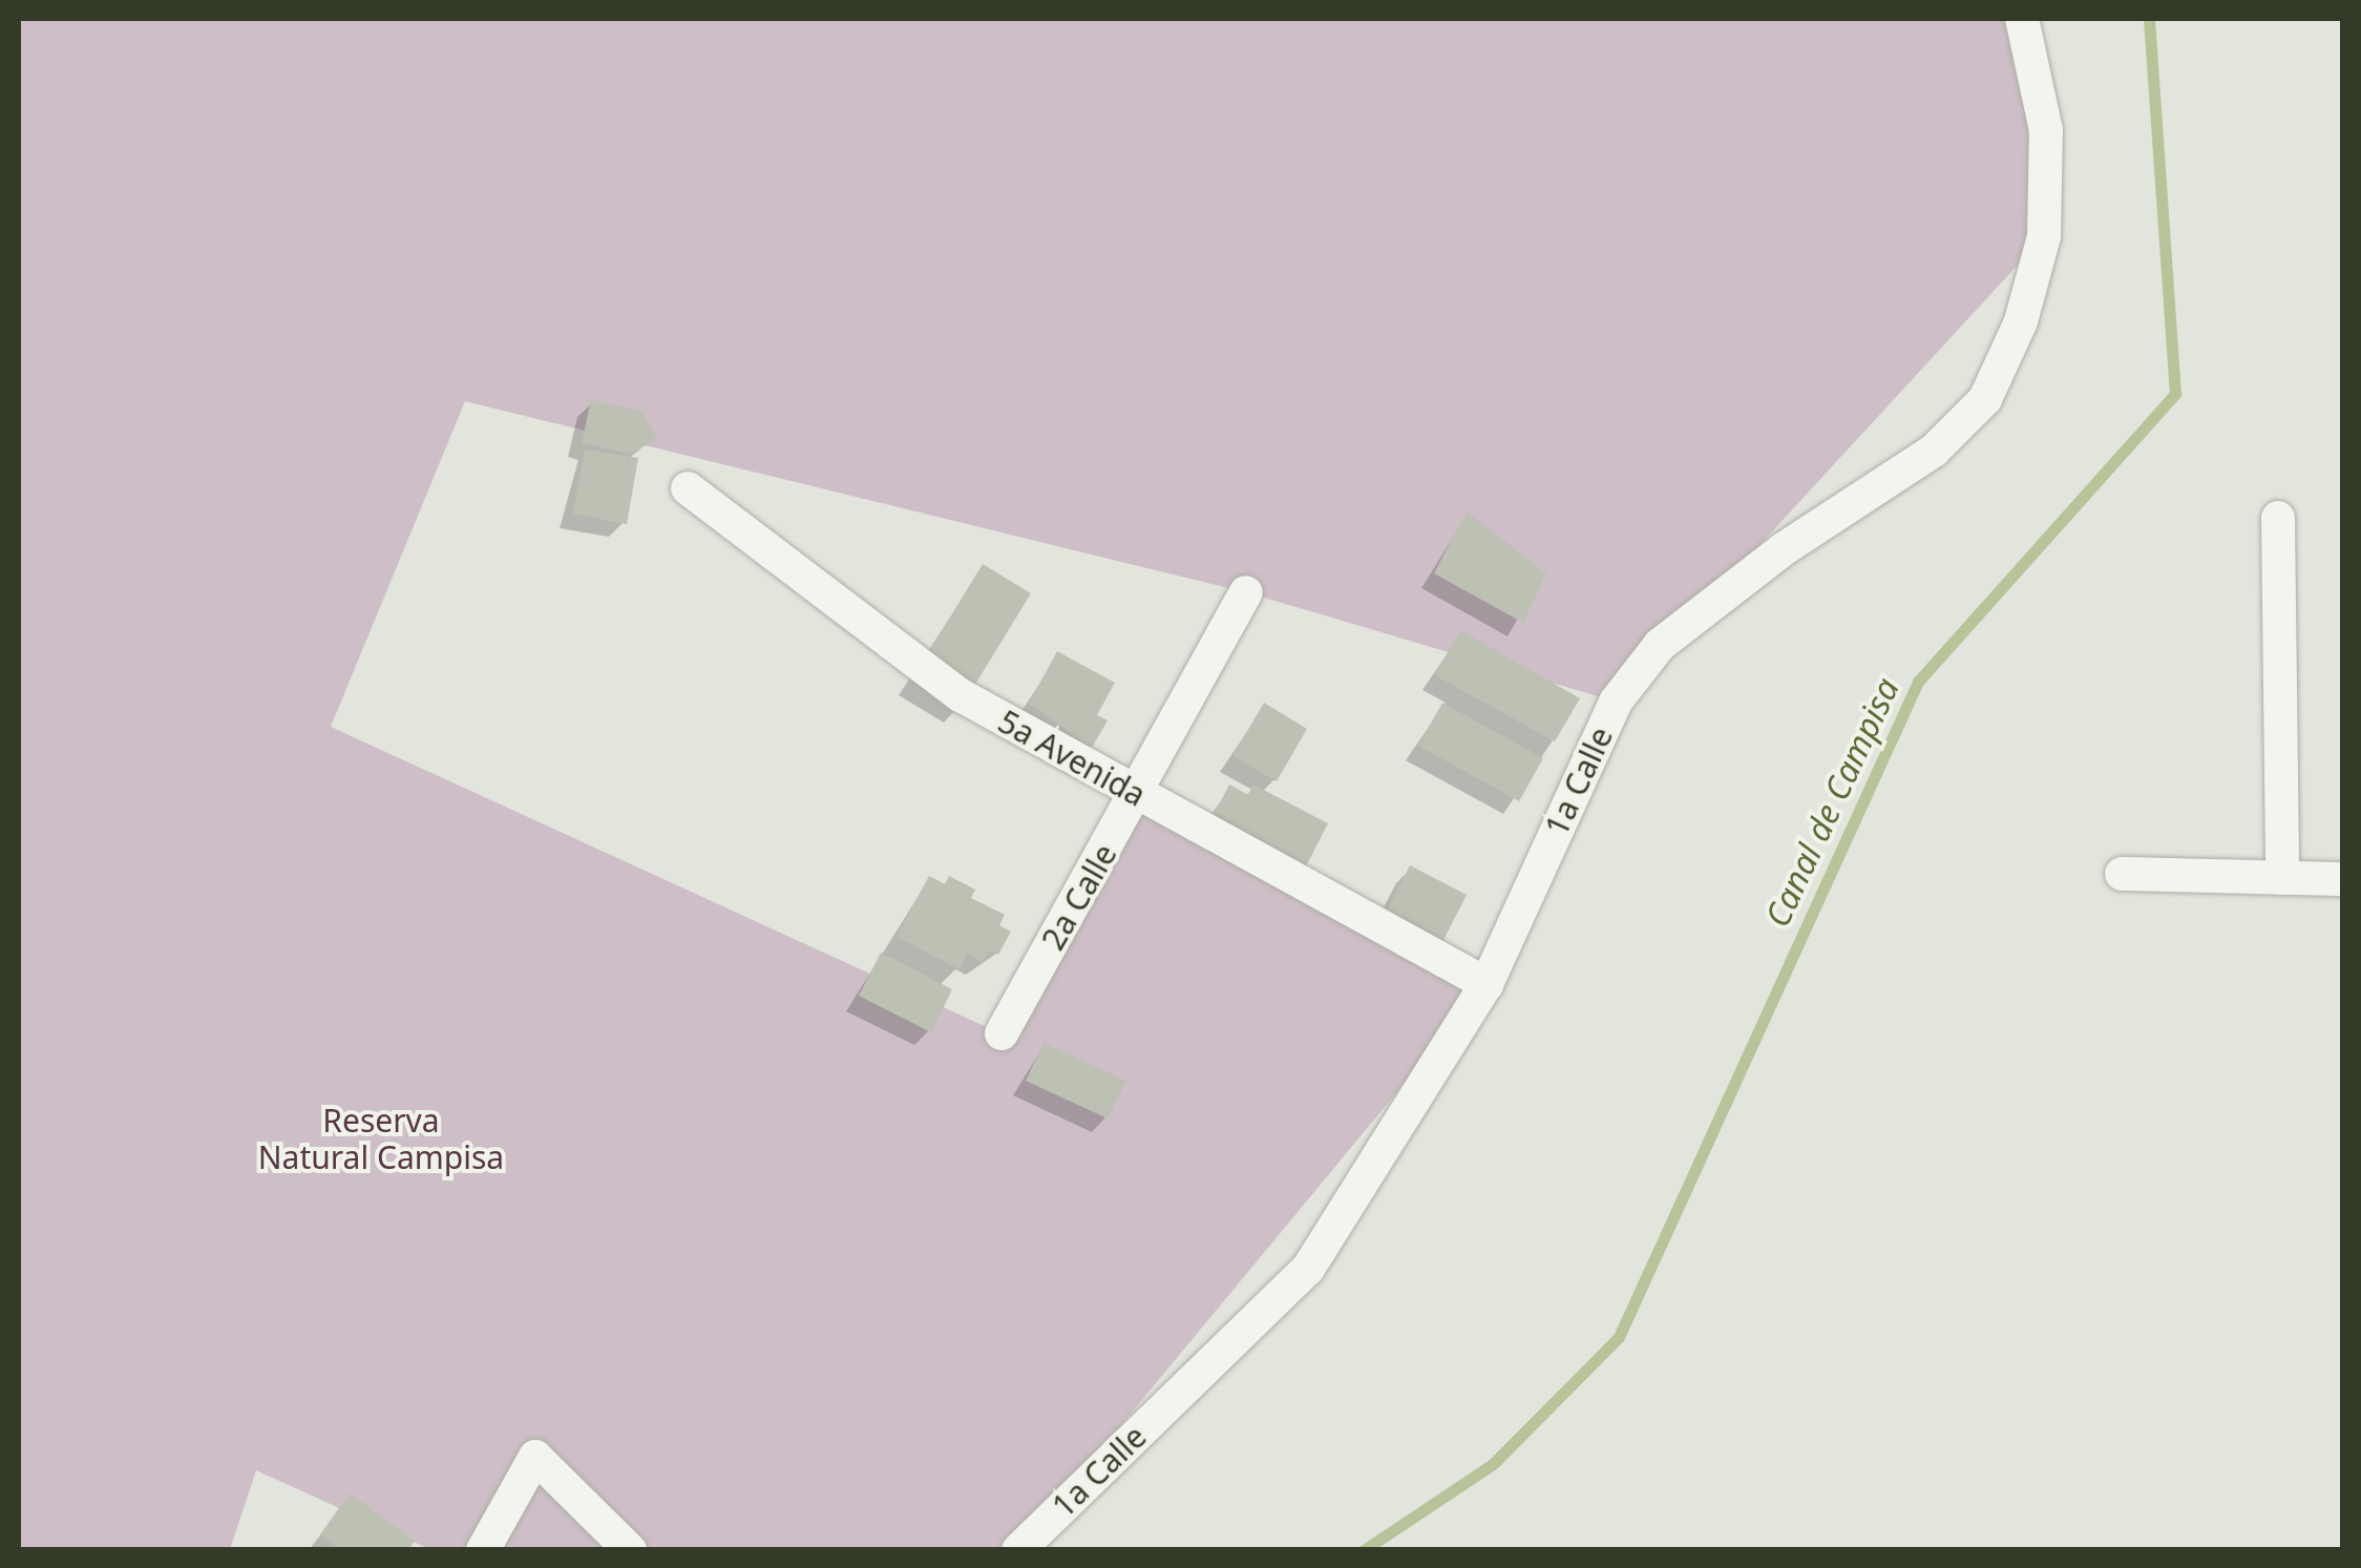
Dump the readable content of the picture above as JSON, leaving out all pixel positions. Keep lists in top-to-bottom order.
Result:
{
  "streets": {
    "street": ["5a Avenida", "1a Calle", "2a Calle"]
  },
  "crossings": [
    ["5a Avenida", "1a Calle"],
    ["5a Avenida", "2a Calle"]
  ],
  "water": ["Canal de Campisa"],
  "parks": ["Reserva Natural Campisa"]
}
